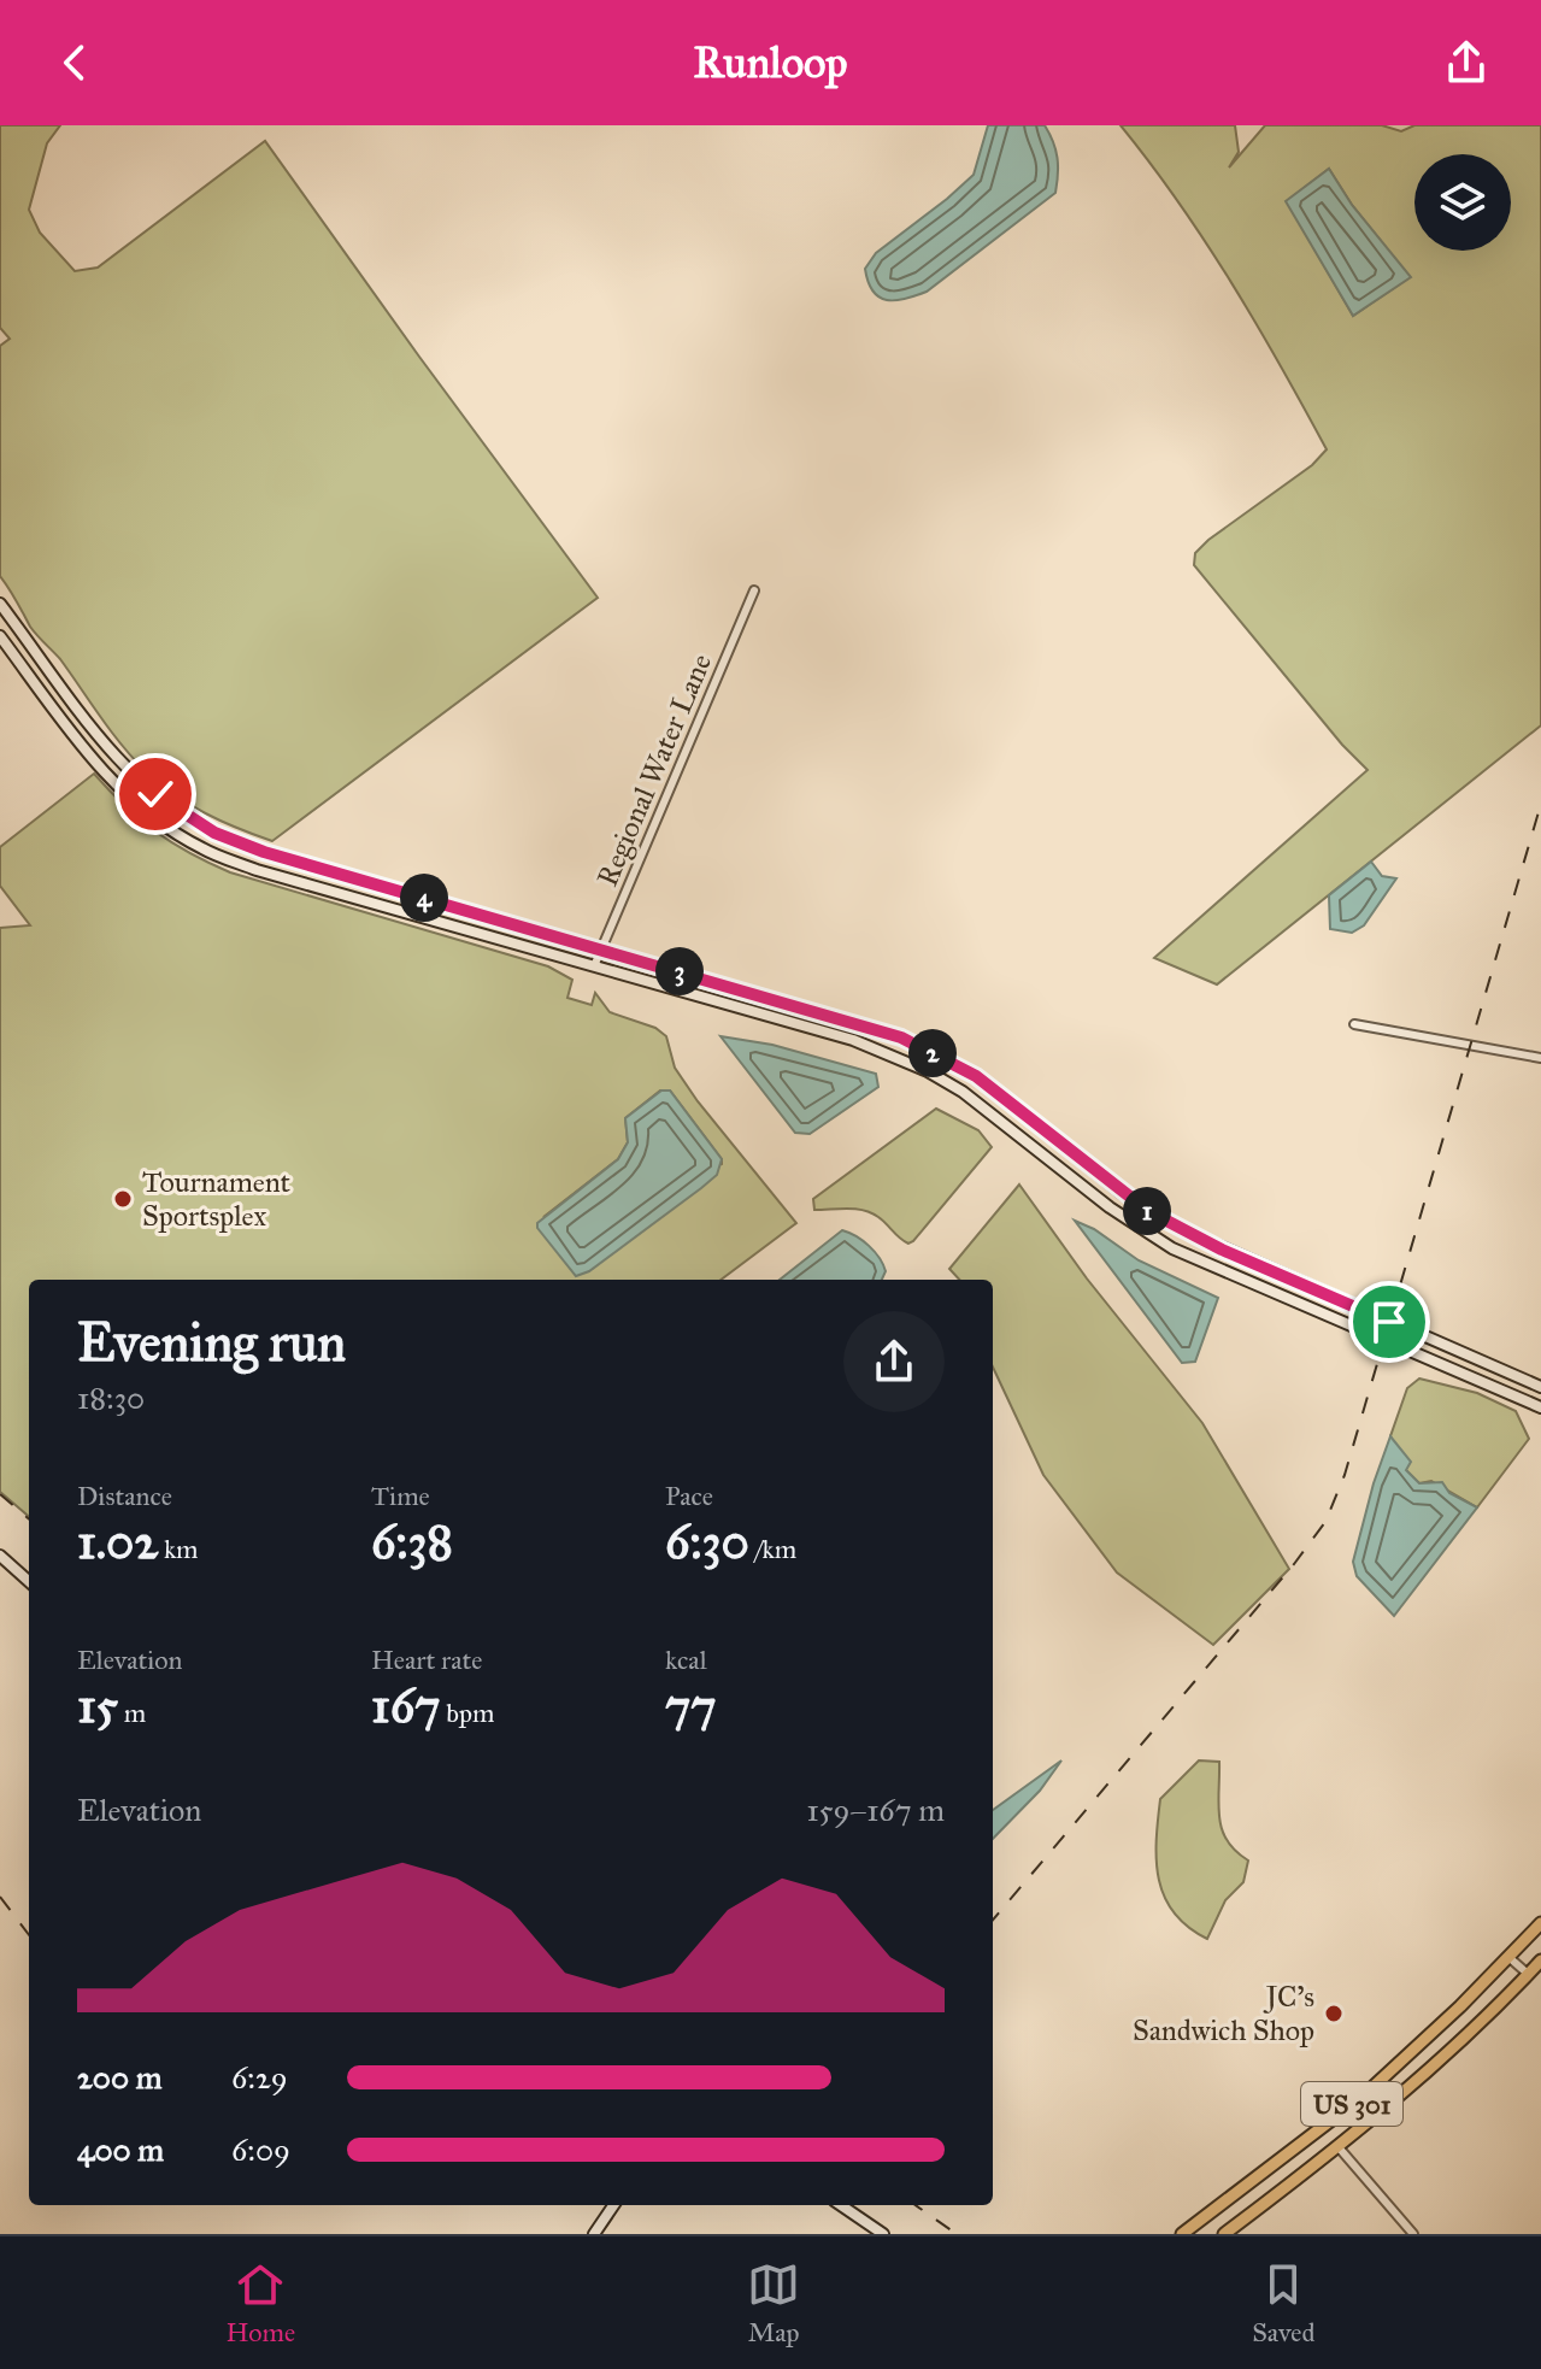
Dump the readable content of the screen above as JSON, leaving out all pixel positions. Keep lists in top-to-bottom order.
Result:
{
  "streets": {
    "main road": ["US 301"],
    "street": ["Regional Water Lane"]
  },
  "places": ["Tournament Sportsplex", "JC’s Sandwich Shop"],
  "page": {
    "header": "Runloop",
    "pins": [
      "4",
      "3",
      "2",
      "1"
    ],
    "heading": ["Evening run", "18:30"],
    "stats": [
      ["Distance", "1.02 km"],
      ["Time", "6:38"],
      ["Pace", "6:30 /km"],
      ["Elevation", "15 m"],
      ["Heart rate", "167 bpm"],
      ["kcal", "77"]
    ],
    "chart": ["Elevation", "159–167 m"],
    "list": [
      {
        "name": "200 m",
        "note": "6:29"
      },
      {
        "name": "400 m",
        "note": "6:09"
      }
    ],
    "tabs": ["Home", "Map", "Saved"]
  }
}
